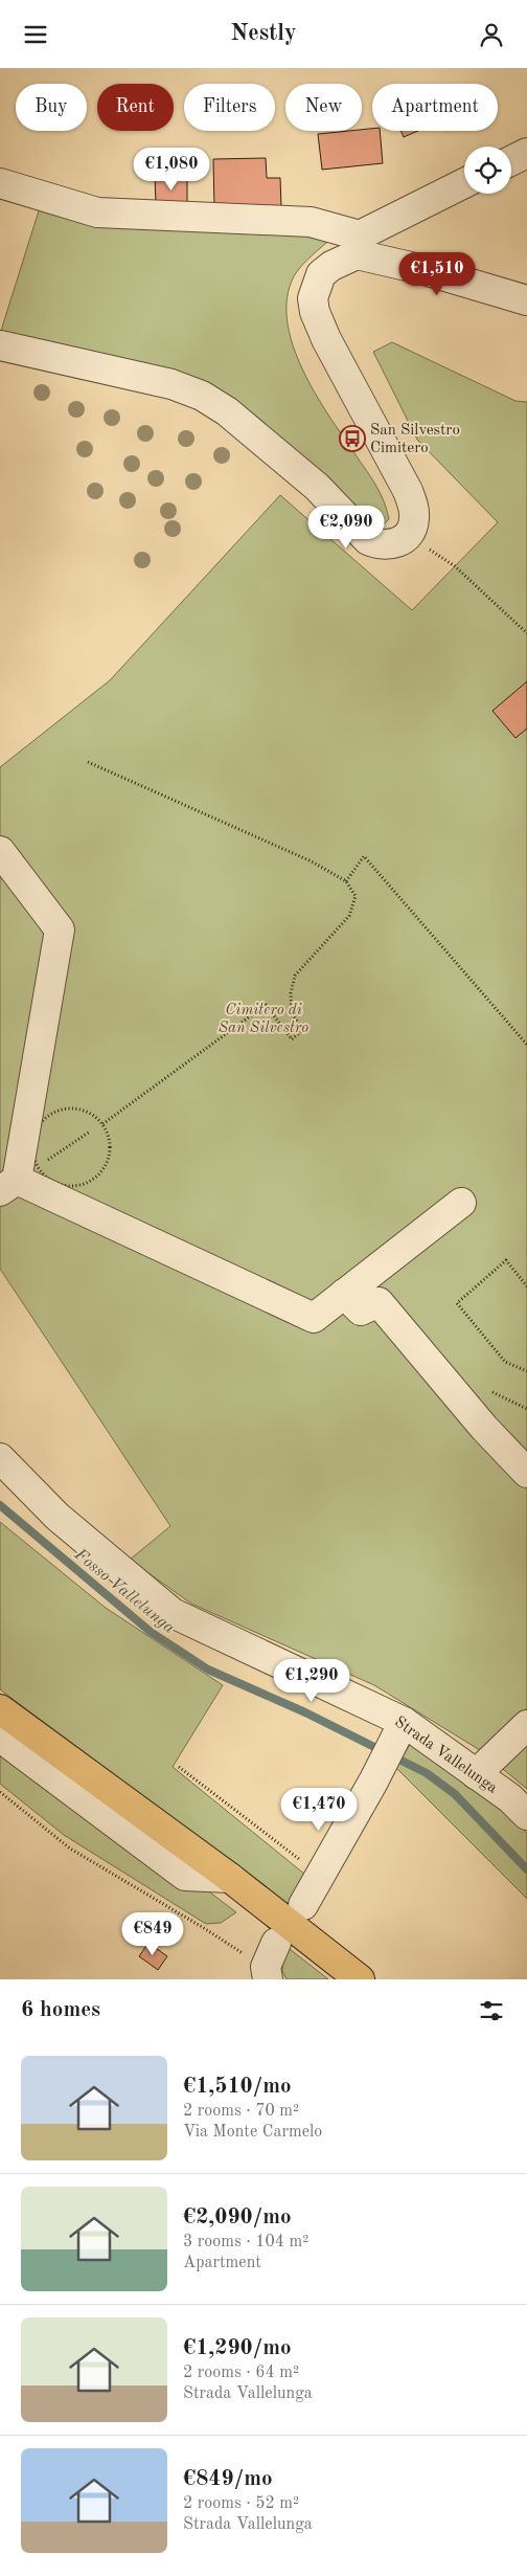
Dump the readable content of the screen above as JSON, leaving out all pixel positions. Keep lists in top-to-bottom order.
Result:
{
  "streets": {
    "street": ["Strada Vallelunga"]
  },
  "water": ["Fosso Vallelunga"],
  "parks": ["Cimitero di San Silvestro"],
  "places": {
    "bus stop": ["San Silvestro Cimitero"]
  },
  "page": {
    "header": "Nestly",
    "chip": [
      "Buy",
      "Rent",
      "Filters",
      "New",
      "Apartment"
    ],
    "price": [
      "€1,080",
      "€1,510",
      "€2,090",
      "€1,290",
      "€1,470",
      "€849"
    ],
    "heading": "6 homes",
    "list": [
      {
        "name": "€1,510/mo",
        "note": "2 rooms · 70 m² · Via Monte Carmelo"
      },
      {
        "name": "€2,090/mo",
        "note": "3 rooms · 104 m² · Apartment"
      },
      {
        "name": "€1,290/mo",
        "note": "2 rooms · 64 m² · Strada Vallelunga"
      },
      {
        "name": "€849/mo",
        "note": "2 rooms · 52 m² · Strada Vallelunga"
      }
    ]
  }
}
